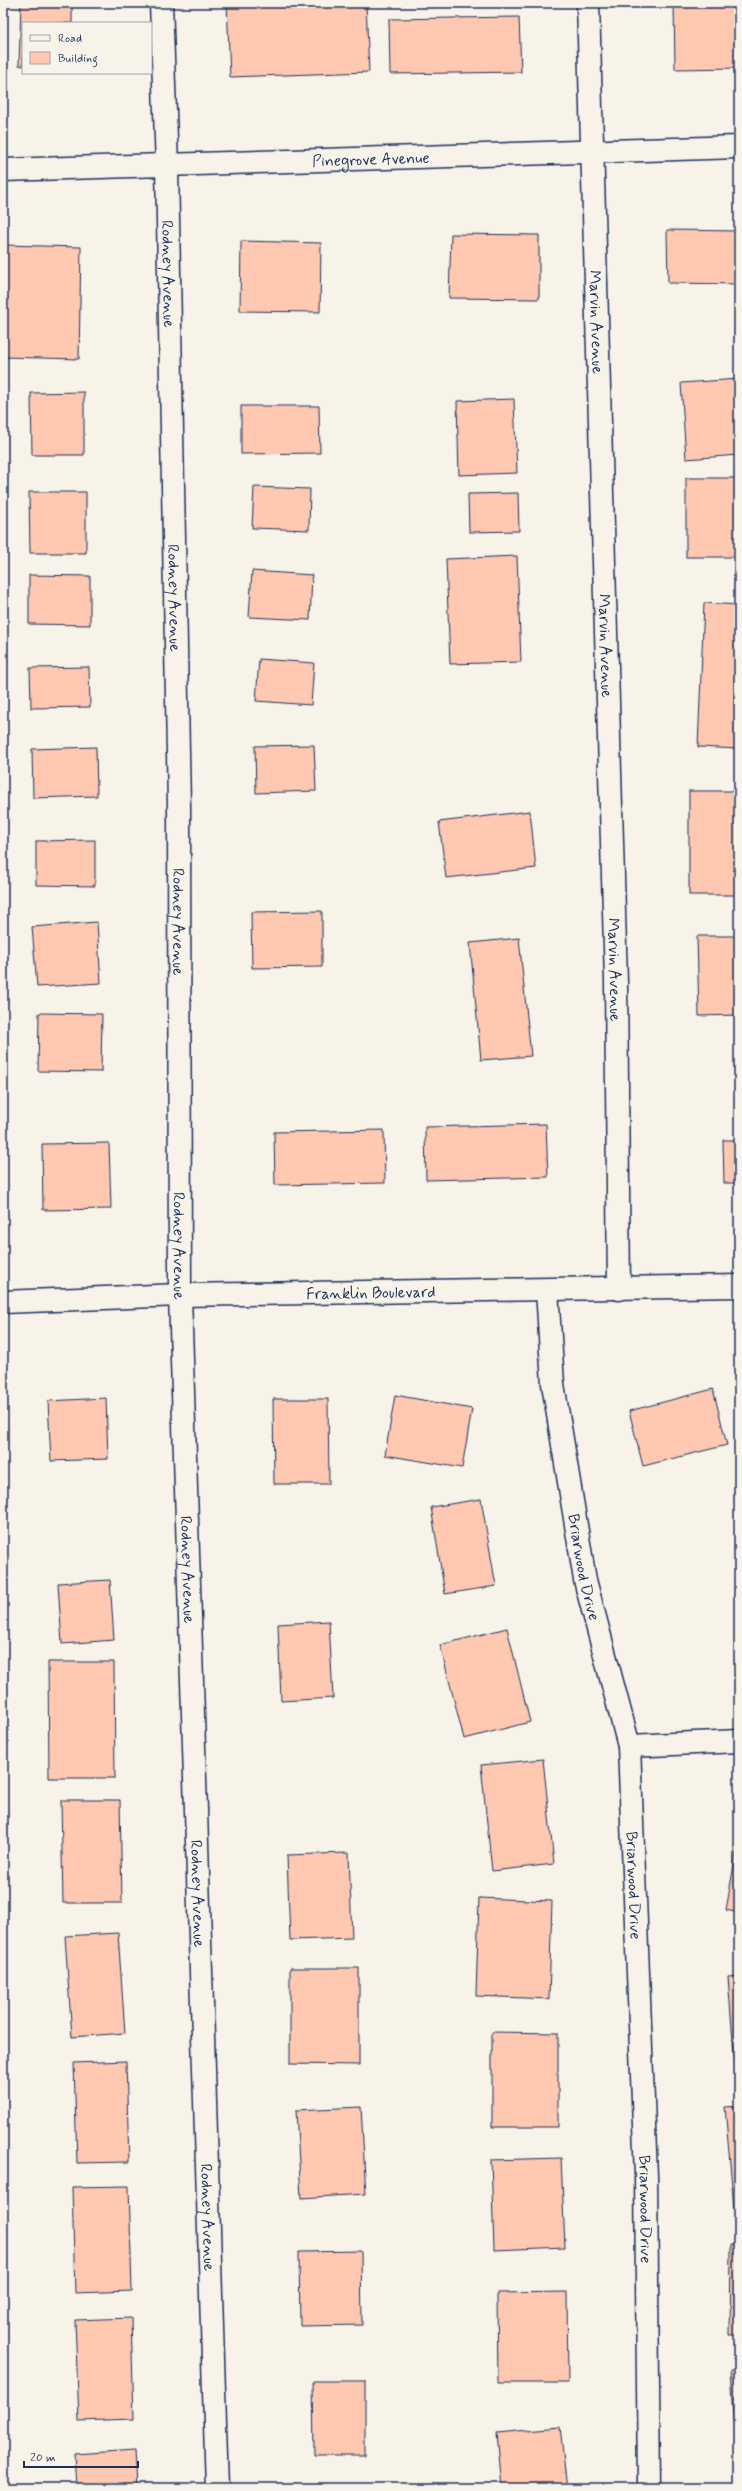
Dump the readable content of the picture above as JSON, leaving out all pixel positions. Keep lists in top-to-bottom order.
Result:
{
  "streets": {
    "street": [
      "Pinegrove Avenue",
      "Rodney Avenue",
      "Marvin Avenue",
      "Franklin Boulevard",
      "Briarwood Drive"
    ]
  },
  "crossings": [
    ["Pinegrove Avenue", "Rodney Avenue"],
    ["Pinegrove Avenue", "Marvin Avenue"],
    ["Rodney Avenue", "Franklin Boulevard"],
    ["Marvin Avenue", "Franklin Boulevard"],
    ["Franklin Boulevard", "Briarwood Drive"]
  ],
  "legend": ["Road", "Building"],
  "scale_bar": "20 m"
}
